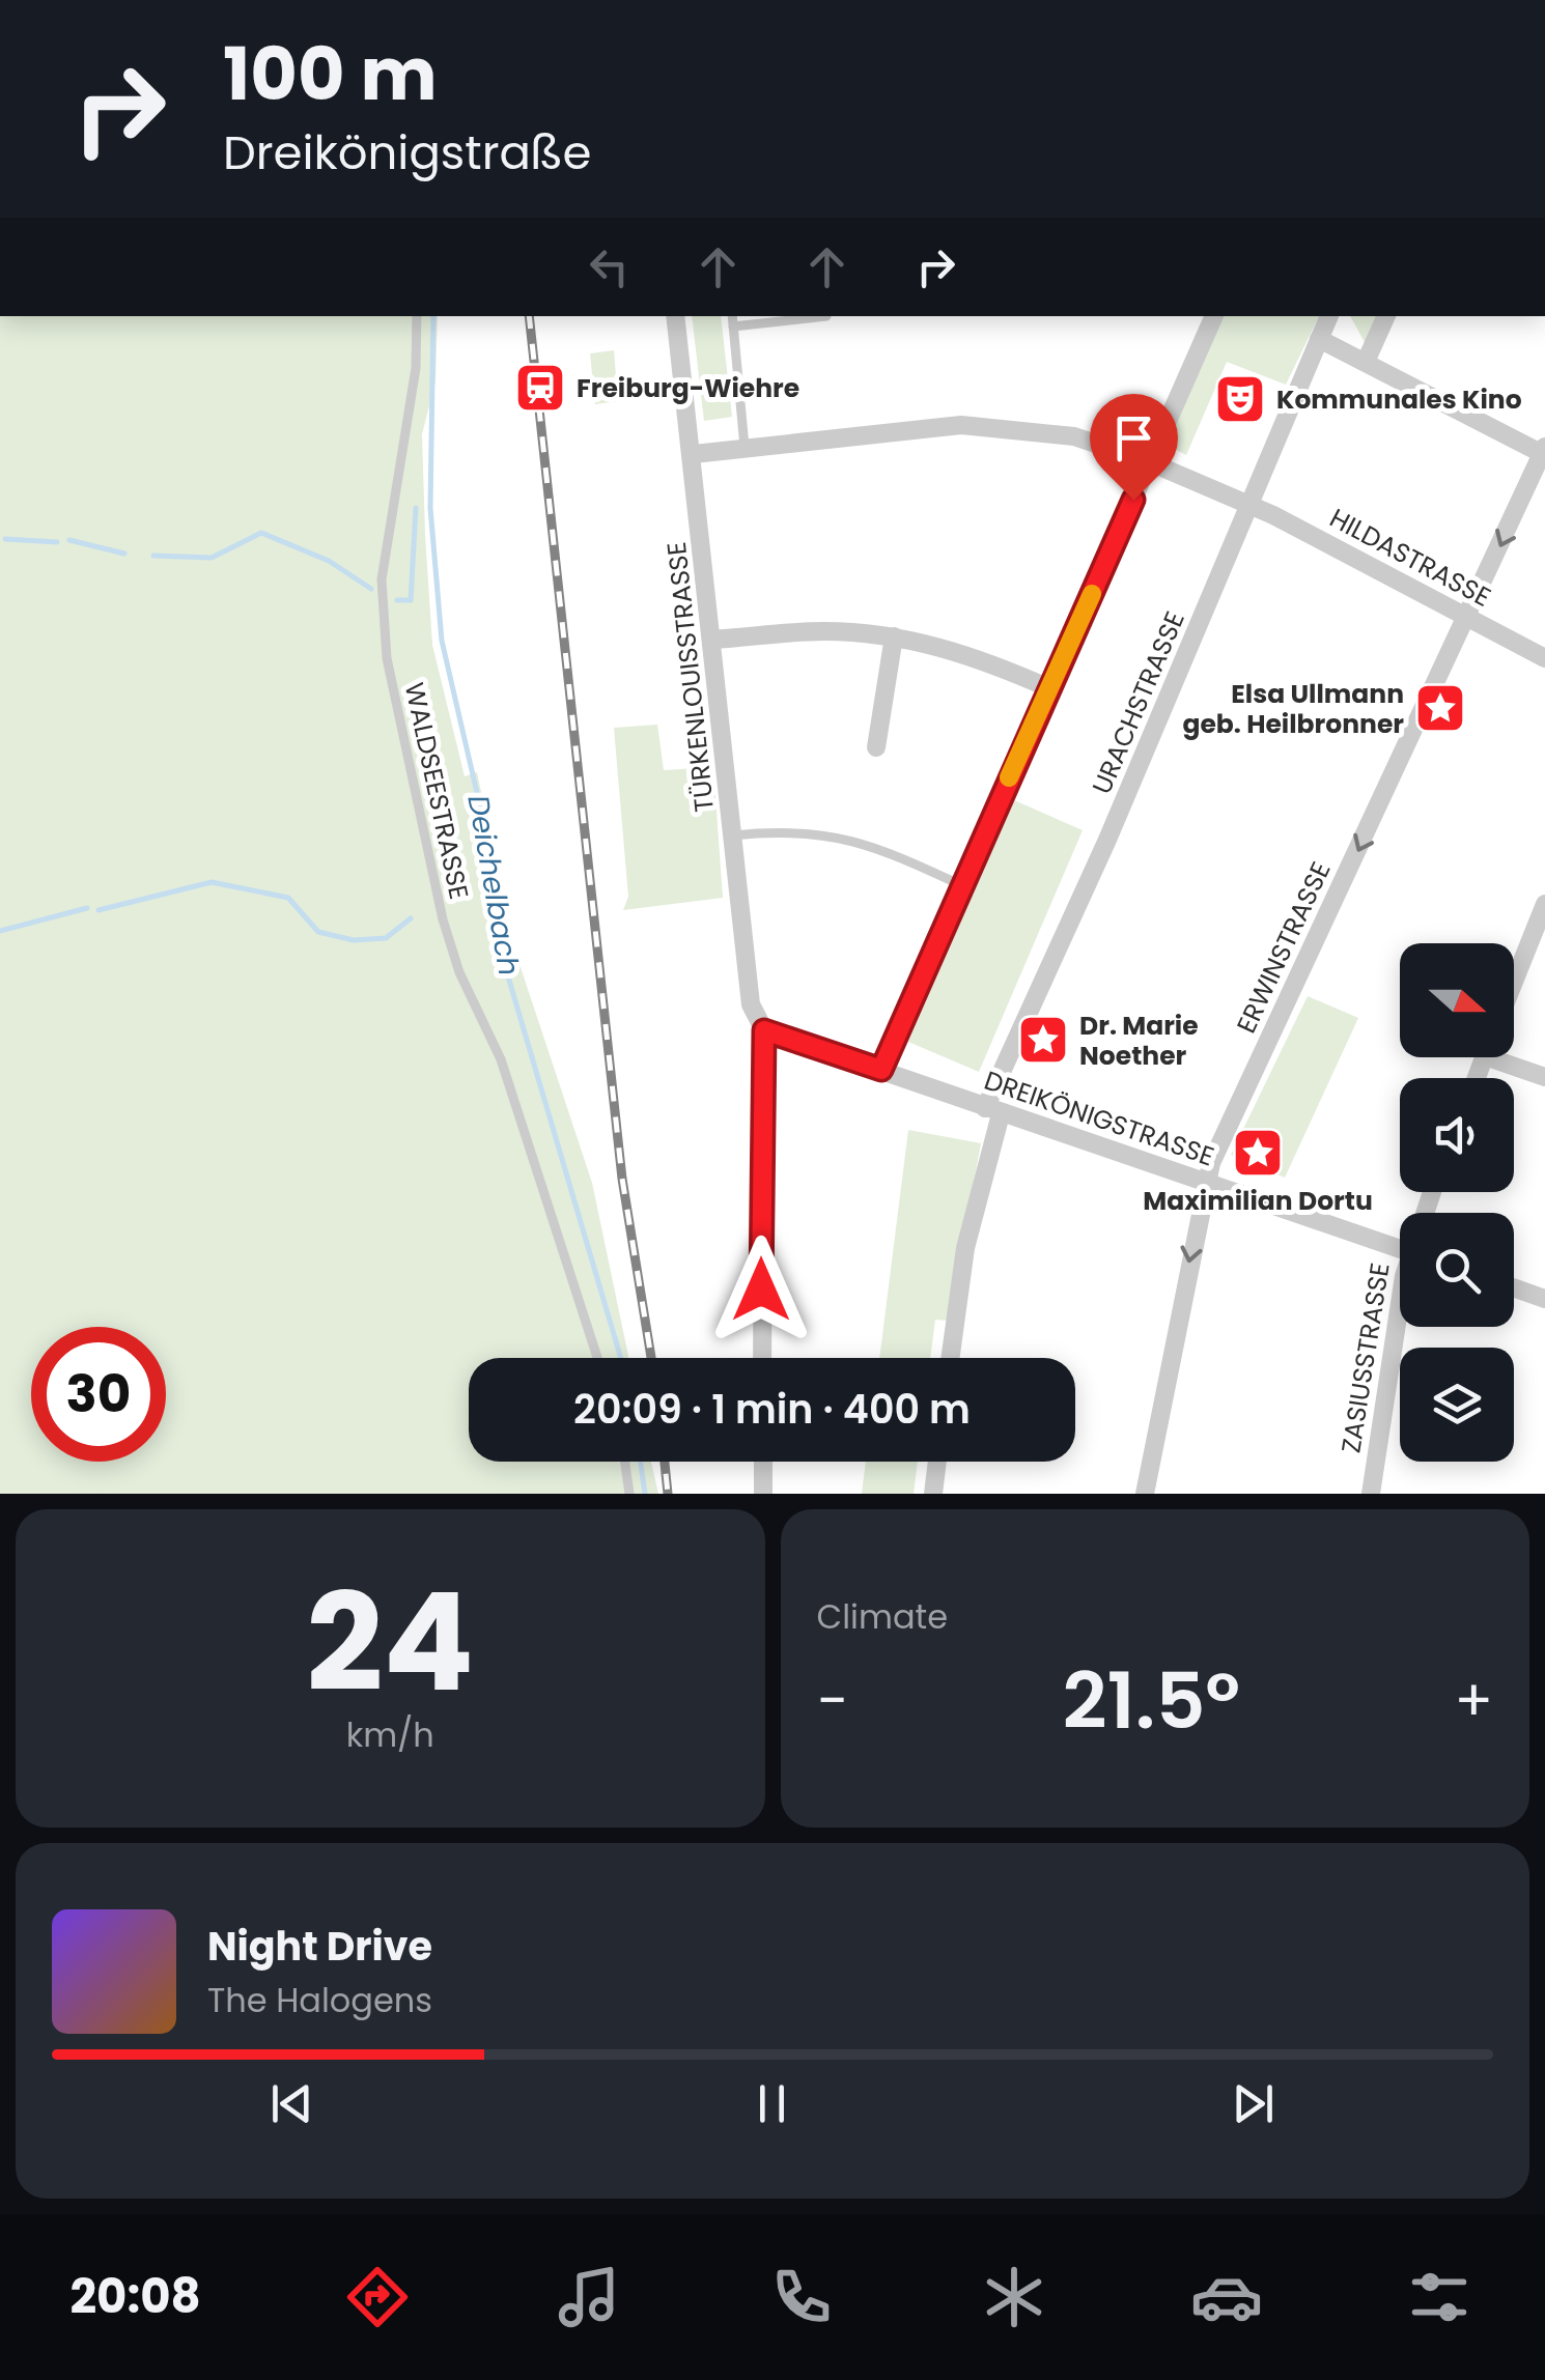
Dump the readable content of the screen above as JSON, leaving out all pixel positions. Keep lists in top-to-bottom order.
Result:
{
  "streets": {
    "street": [
      "HILDASTRASSE",
      "TÜRKENLOUISSTRASSE",
      "URACHSTRASSE",
      "ERWINSTRASSE",
      "DREIKÖNIGSTRASSE",
      "ZASIUSSTRASSE"
    ],
    "lane": ["WALDSEESTRASSE"]
  },
  "crossings": [
    ["HILDASTRASSE", "TÜRKENLOUISSTRASSE"],
    ["HILDASTRASSE", "URACHSTRASSE"],
    ["HILDASTRASSE", "ERWINSTRASSE"],
    ["TÜRKENLOUISSTRASSE", "DREIKÖNIGSTRASSE"],
    ["URACHSTRASSE", "DREIKÖNIGSTRASSE"],
    ["ERWINSTRASSE", "DREIKÖNIGSTRASSE"]
  ],
  "one_way": ["ERWINSTRASSE"],
  "water": ["Deichelbach"],
  "places": {
    "station": ["Freiburg-Wiehre"],
    "theatre": ["Kommunales Kino"],
    "place": ["Elsa Ullmann geb. Heilbronner", "Dr. Marie Noether", "Maximilian Dortu"]
  },
  "north": "right",
  "page": {
    "turn": ["100 m", "Dreikönigstraße"],
    "limit": "30",
    "trip": "20:09 · 1 min · 400 m",
    "tile": [
      ["24", "km/h"],
      "Climate"
    ],
    "heat": ["−", "21.5°", "+"],
    "song": ["Night Drive", "The Halogens"],
    "tabs": "20:08"
  }
}
